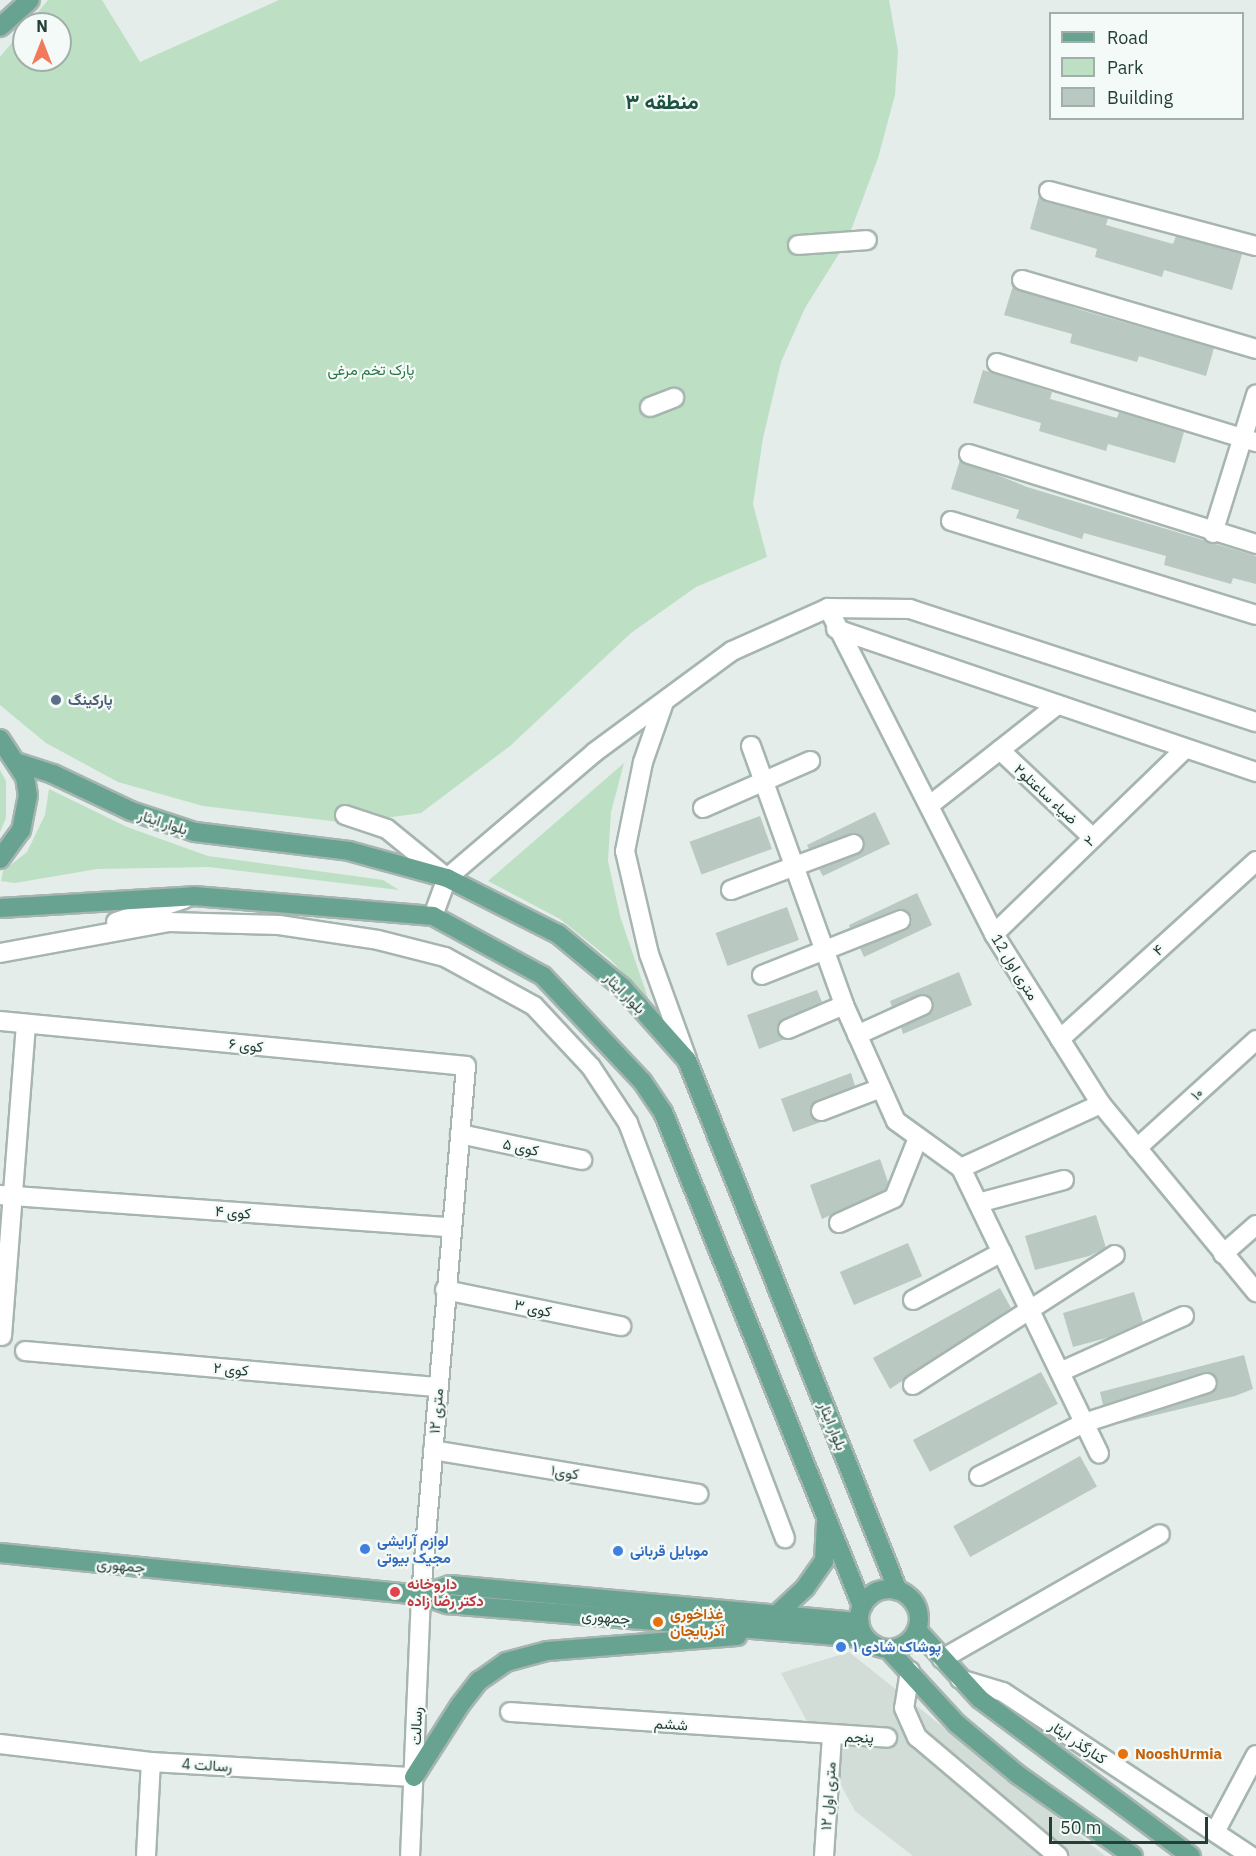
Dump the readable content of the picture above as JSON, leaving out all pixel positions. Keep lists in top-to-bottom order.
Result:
{
  "streets": {
    "main road": ["بلوار ایثار", "جمهوری"],
    "street": [
      "ضیاء ساعتلو۲",
      "۲",
      "۴",
      "12 متری اول",
      "کوی ۶",
      "۱۰",
      "کوی ۵",
      "کوی ۴",
      "کوی ۳",
      "کوی ۲",
      "۱۲ متری",
      "کوی۱",
      "ششم",
      "رسالت",
      "پنجم",
      "کنارگذر ایثار",
      "رسالت 4",
      "۱۲ متری اول"
    ]
  },
  "crossings": [
    ["ضیاء ساعتلو۲", "۲"],
    ["بلوار ایثار", "جمهوری"],
    ["۲", "12 متری اول"],
    ["۴", "12 متری اول"],
    ["12 متری اول", "۱۰"],
    ["کوی ۶", "۱۲ متری"],
    ["کوی ۵", "۱۲ متری"],
    ["کوی ۴", "۱۲ متری"],
    ["کوی ۳", "۱۲ متری"],
    ["کوی ۲", "۱۲ متری"],
    ["۱۲ متری", "کوی۱"],
    ["۱۲ متری", "جمهوری"],
    ["۱۲ متری", "رسالت"],
    ["جمهوری", "رسالت"],
    ["ششم", "پنجم"],
    ["ششم", "۱۲ متری اول"],
    ["رسالت", "رسالت 4"],
    ["پنجم", "۱۲ متری اول"]
  ],
  "districts": ["منطقه ۳"],
  "parks": ["پارک تخم مرغی"],
  "places": [
    "پارکینگ",
    "لوازم آرایشی مجیک بیوتی",
    "موبایل قربانی",
    "داروخانه دکتر رضا زاده",
    "غذاخوری آذربایجان",
    "پوشاک شادی ۱",
    "NooshUrmia"
  ],
  "legend": ["Road", "Park", "Building"],
  "scale_bar": "50 m",
  "north": "top"
}
